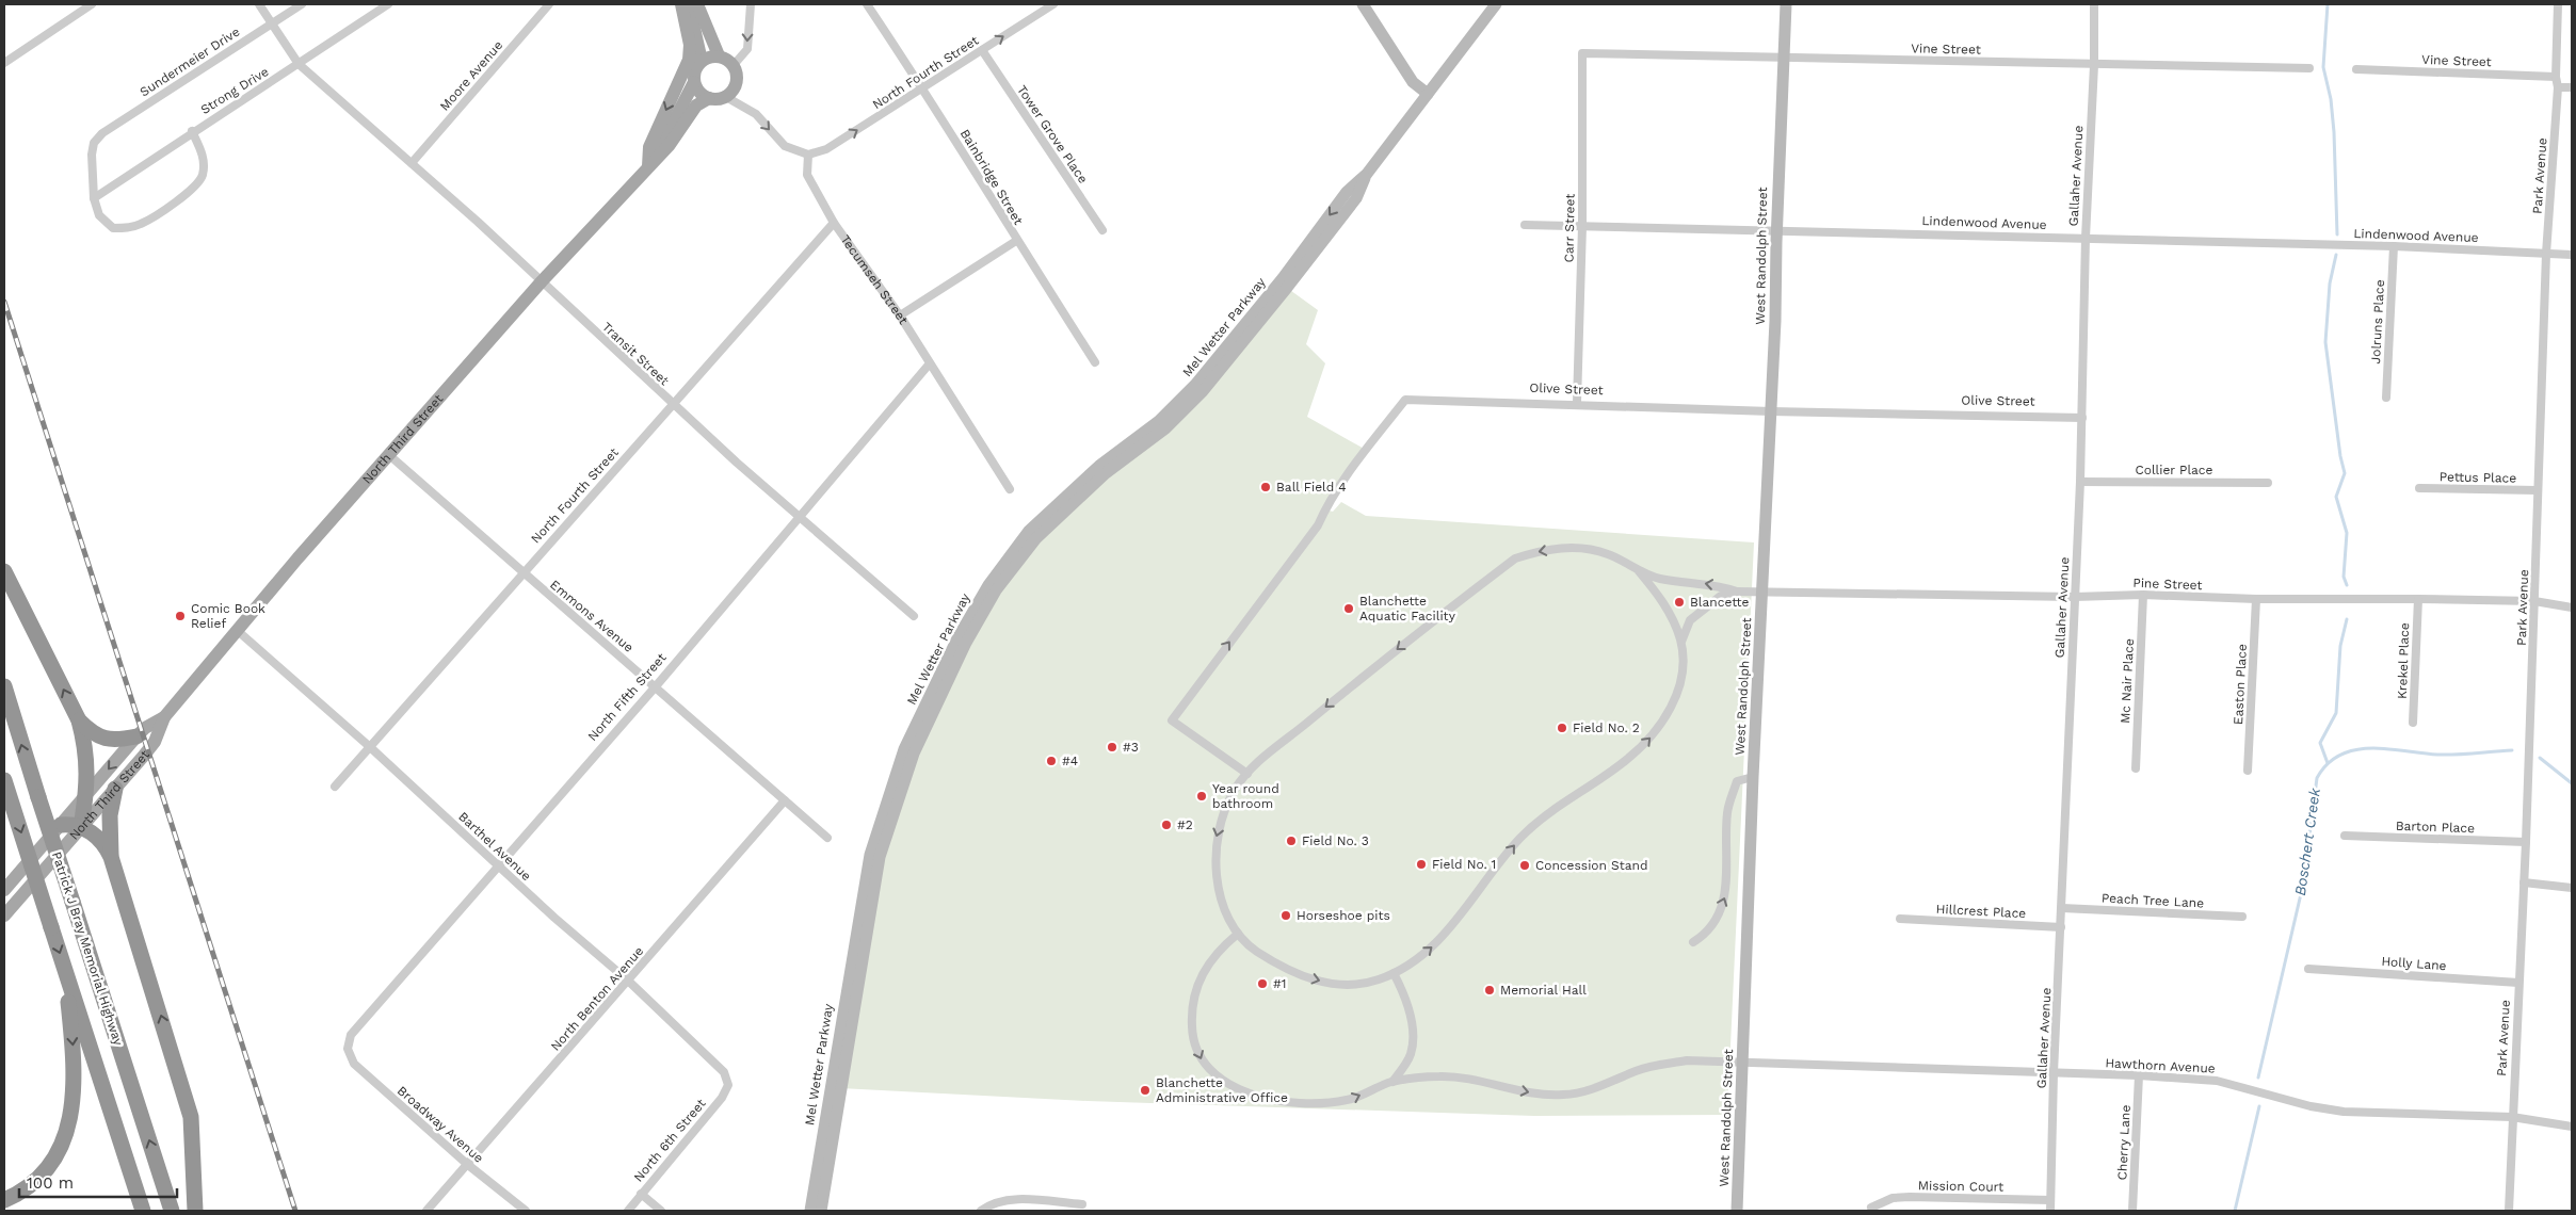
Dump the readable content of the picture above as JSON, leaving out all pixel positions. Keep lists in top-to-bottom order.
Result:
{
  "streets": {
    "highway": ["Patrick J Bray Memorial Highway"],
    "main road": ["West Randolph Street", "Mel Wetter Parkway", "North Third Street"],
    "street": [
      "Vine Street",
      "Sundermeier Drive",
      "North Fourth Street",
      "Moore Avenue",
      "Strong Drive",
      "Tower Grove Place",
      "Gallaher Avenue",
      "Park Avenue",
      "Bainbridge Street",
      "Lindenwood Avenue",
      "Carr Street",
      "Tecumseh Street",
      "Jolruns Place",
      "Transit Street",
      "Olive Street",
      "Collier Place",
      "Pettus Place",
      "Pine Street",
      "Emmons Avenue",
      "Krekel Place",
      "Mc Nair Place",
      "Easton Place",
      "North Fifth Street",
      "Barton Place",
      "Barthel Avenue",
      "Peach Tree Lane",
      "Hillcrest Place",
      "Holly Lane",
      "North Benton Avenue",
      "Hawthorn Avenue",
      "Broadway Avenue",
      "North 6th Street",
      "Cherry Lane",
      "Mission Court"
    ]
  },
  "crossings": [
    ["Vine Street", "Gallaher Avenue"],
    ["Vine Street", "Park Avenue"],
    ["Vine Street", "Carr Street"],
    ["Vine Street", "West Randolph Street"],
    ["Sundermeier Drive", "Strong Drive"],
    ["Sundermeier Drive", "Transit Street"],
    ["North Fourth Street", "Tower Grove Place"],
    ["North Fourth Street", "Bainbridge Street"],
    ["North Fourth Street", "Tecumseh Street"],
    ["North Fourth Street", "Transit Street"],
    ["North Fourth Street", "Emmons Avenue"],
    ["North Fourth Street", "Barthel Avenue"],
    ["Moore Avenue", "Transit Street"],
    ["Strong Drive", "Transit Street"],
    ["Gallaher Avenue", "Lindenwood Avenue"],
    ["Gallaher Avenue", "Olive Street"],
    ["Gallaher Avenue", "Collier Place"],
    ["Gallaher Avenue", "Pine Street"],
    ["Gallaher Avenue", "Peach Tree Lane"],
    ["Gallaher Avenue", "Hillcrest Place"],
    ["Gallaher Avenue", "Hawthorn Avenue"],
    ["Gallaher Avenue", "Mission Court"],
    ["Park Avenue", "Lindenwood Avenue"],
    ["Park Avenue", "Pettus Place"],
    ["Park Avenue", "Pine Street"],
    ["Park Avenue", "Barton Place"],
    ["Park Avenue", "Holly Lane"],
    ["Park Avenue", "Hawthorn Avenue"],
    ["Lindenwood Avenue", "Carr Street"],
    ["Lindenwood Avenue", "West Randolph Street"],
    ["Lindenwood Avenue", "Jolruns Place"],
    ["Carr Street", "Olive Street"],
    ["West Randolph Street", "Olive Street"],
    ["West Randolph Street", "Pine Street"],
    ["West Randolph Street", "Hawthorn Avenue"],
    ["Tecumseh Street", "North Fifth Street"],
    ["Transit Street", "North Third Street"],
    ["Transit Street", "North Fifth Street"],
    ["North Third Street", "Emmons Avenue"],
    ["North Third Street", "Barthel Avenue"],
    ["Pine Street", "Krekel Place"],
    ["Pine Street", "Mc Nair Place"],
    ["Pine Street", "Easton Place"],
    ["Emmons Avenue", "North Fifth Street"],
    ["Emmons Avenue", "North Benton Avenue"],
    ["North Fifth Street", "Barthel Avenue"],
    ["North Fifth Street", "Broadway Avenue"],
    ["Barthel Avenue", "North Benton Avenue"],
    ["Barthel Avenue", "North 6th Street"],
    ["North Benton Avenue", "Broadway Avenue"],
    ["Hawthorn Avenue", "Cherry Lane"]
  ],
  "water": ["Boschert Creek"],
  "places": [
    "Ball Field 4",
    "Blancette",
    "Blanchette Aquatic Facility",
    "Comic Book Relief",
    "Field No. 2",
    "#3",
    "#4",
    "Year round bathroom",
    "#2",
    "Field No. 3",
    "Field No. 1",
    "Concession Stand",
    "Horseshoe pits",
    "#1",
    "Memorial Hall",
    "Blanchette Administrative Office"
  ],
  "scale_bar": "100 m"
}
